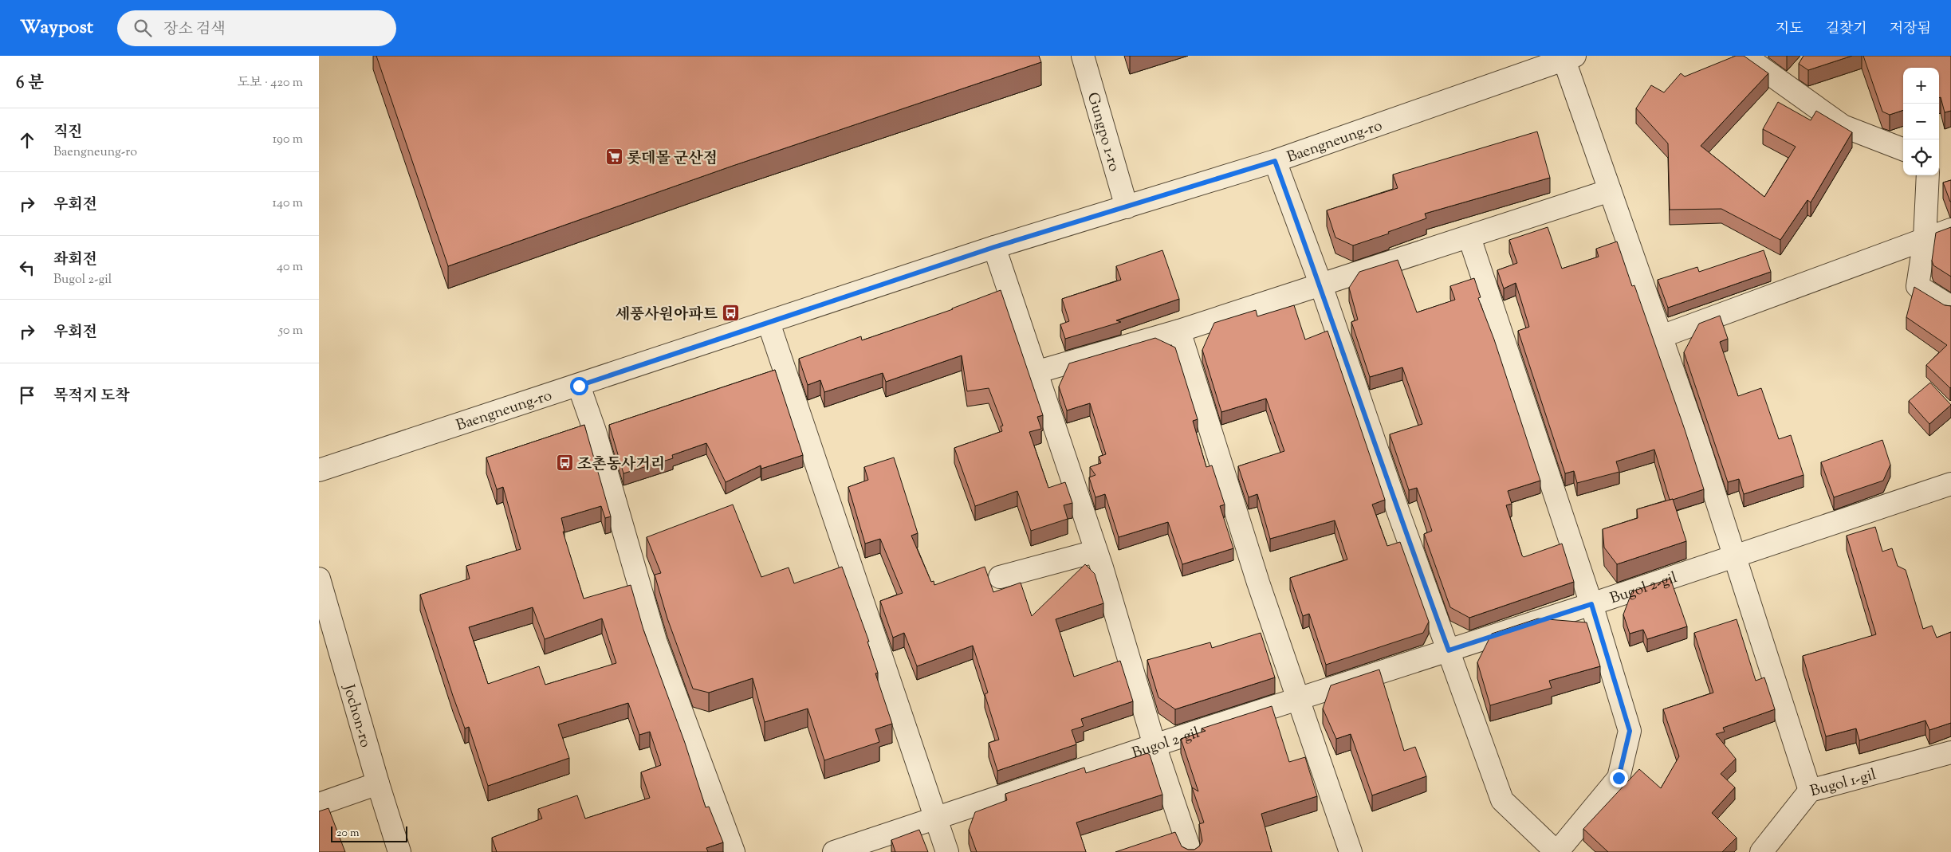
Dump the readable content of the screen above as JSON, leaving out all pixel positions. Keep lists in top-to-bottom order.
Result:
{
  "streets": {
    "street": [
      "Gungpo 1-ro",
      "Baengneung-ro",
      "Bugol 2-gil",
      "Jochon-ro",
      "Bugol 1-gil"
    ]
  },
  "crossings": [
    ["Gungpo 1-ro", "Baengneung-ro"]
  ],
  "places": {
    "supermarket": ["롯데몰 군산점"],
    "bus stop": ["세풍사원아파트", "조촌동사거리"]
  },
  "scale_bar": "20 m",
  "page": {
    "header": "Waypost",
    "search": "장소 검색",
    "nav": ["지도", "길찾기", "저장됨"],
    "heading": ["6 분", "도보 · 420 m"],
    "map_buttons": ["+", "−"],
    "list": [
      ["직진", "Baengneung-ro", "190 m"],
      ["우회전", "140 m"],
      ["좌회전", "Bugol 2-gil", "40 m"],
      ["우회전", "50 m"],
      "목적지 도착"
    ],
    "scale": "20 m"
  }
}
